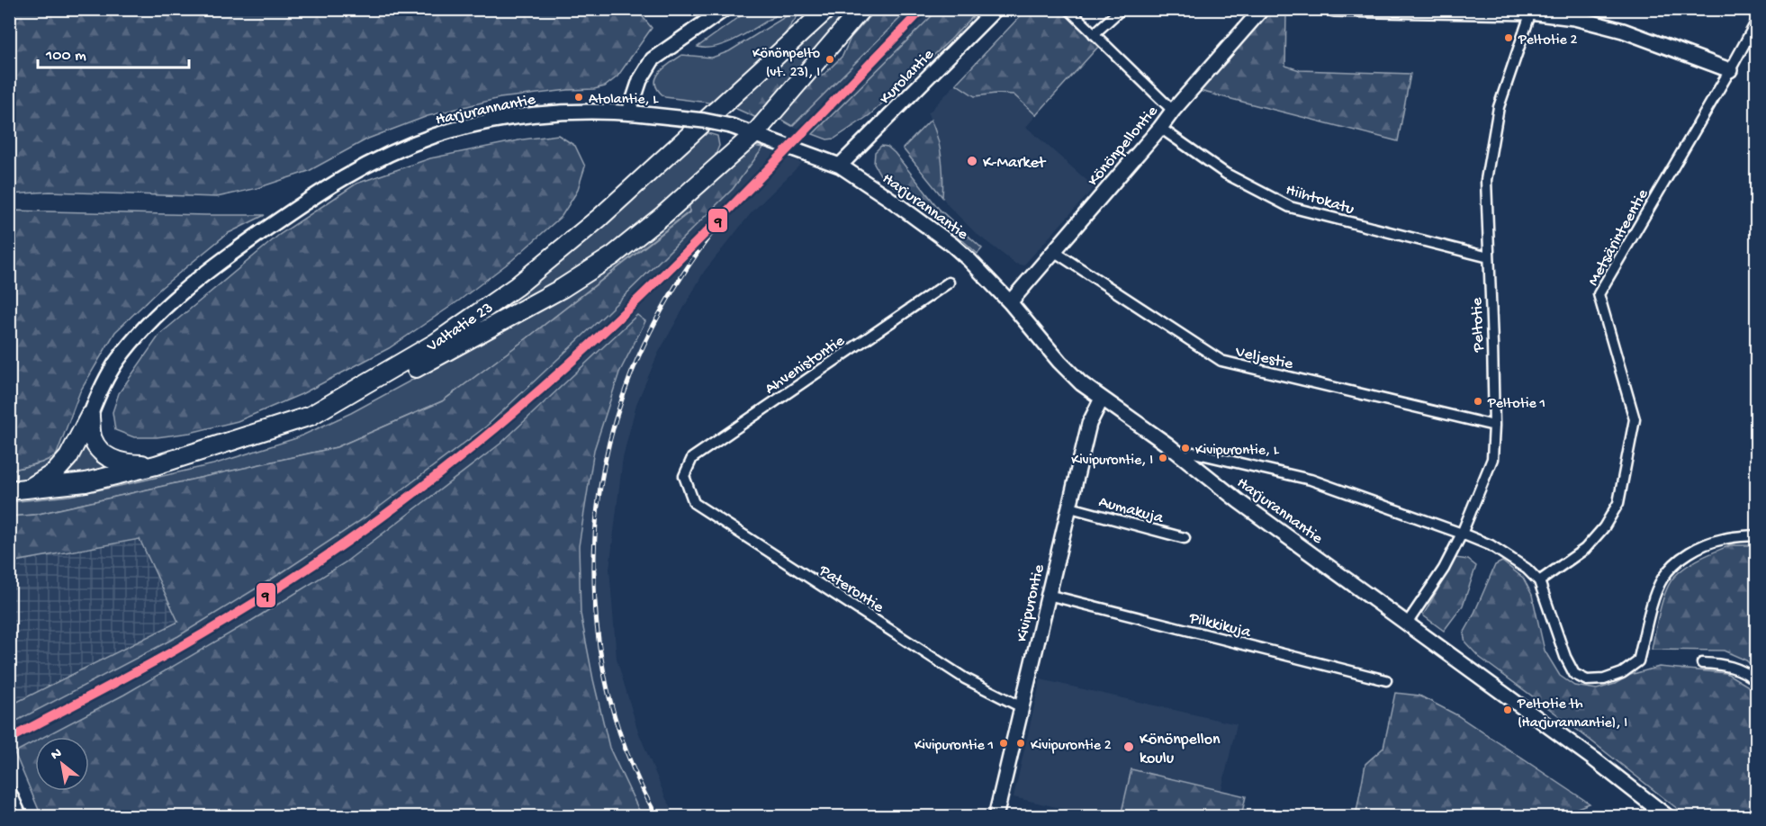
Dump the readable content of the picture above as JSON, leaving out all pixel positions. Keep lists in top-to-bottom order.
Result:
{
  "streets": {
    "highway": ["Valtatie 23"],
    "street": [
      "Kurolantie",
      "Harjurannantie",
      "Könönpellontie",
      "Hiihtokatu",
      "Metsärinteentie",
      "Peltotie",
      "Veljestie",
      "Ahvenistontie",
      "Aumakuja",
      "Paterontie",
      "Kivipurontie",
      "Pilkkikuja"
    ]
  },
  "crossings": [
    ["Kurolantie", "Harjurannantie"],
    ["Harjurannantie", "Könönpellontie"],
    ["Harjurannantie", "Peltotie"],
    ["Harjurannantie", "Kivipurontie"],
    ["Könönpellontie", "Hiihtokatu"],
    ["Könönpellontie", "Veljestie"],
    ["Hiihtokatu", "Peltotie"],
    ["Peltotie", "Veljestie"],
    ["Ahvenistontie", "Paterontie"],
    ["Aumakuja", "Kivipurontie"],
    ["Paterontie", "Kivipurontie"],
    ["Kivipurontie", "Pilkkikuja"]
  ],
  "places": [
    "Peltotie 2",
    "Könönpelto (vt. 23), I",
    "Atolantie, L",
    "K-Market",
    "Peltotie 1",
    "Kivipurontie, L",
    "Kivipurontie, I",
    "Peltotie th (Harjurannantie), I",
    "Kivipurontie 1",
    "Kivipurontie 2",
    "Könönpellon koulu"
  ],
  "lines": ["transit line 9"],
  "scale_bar": "100 m",
  "north": "top left"
}
